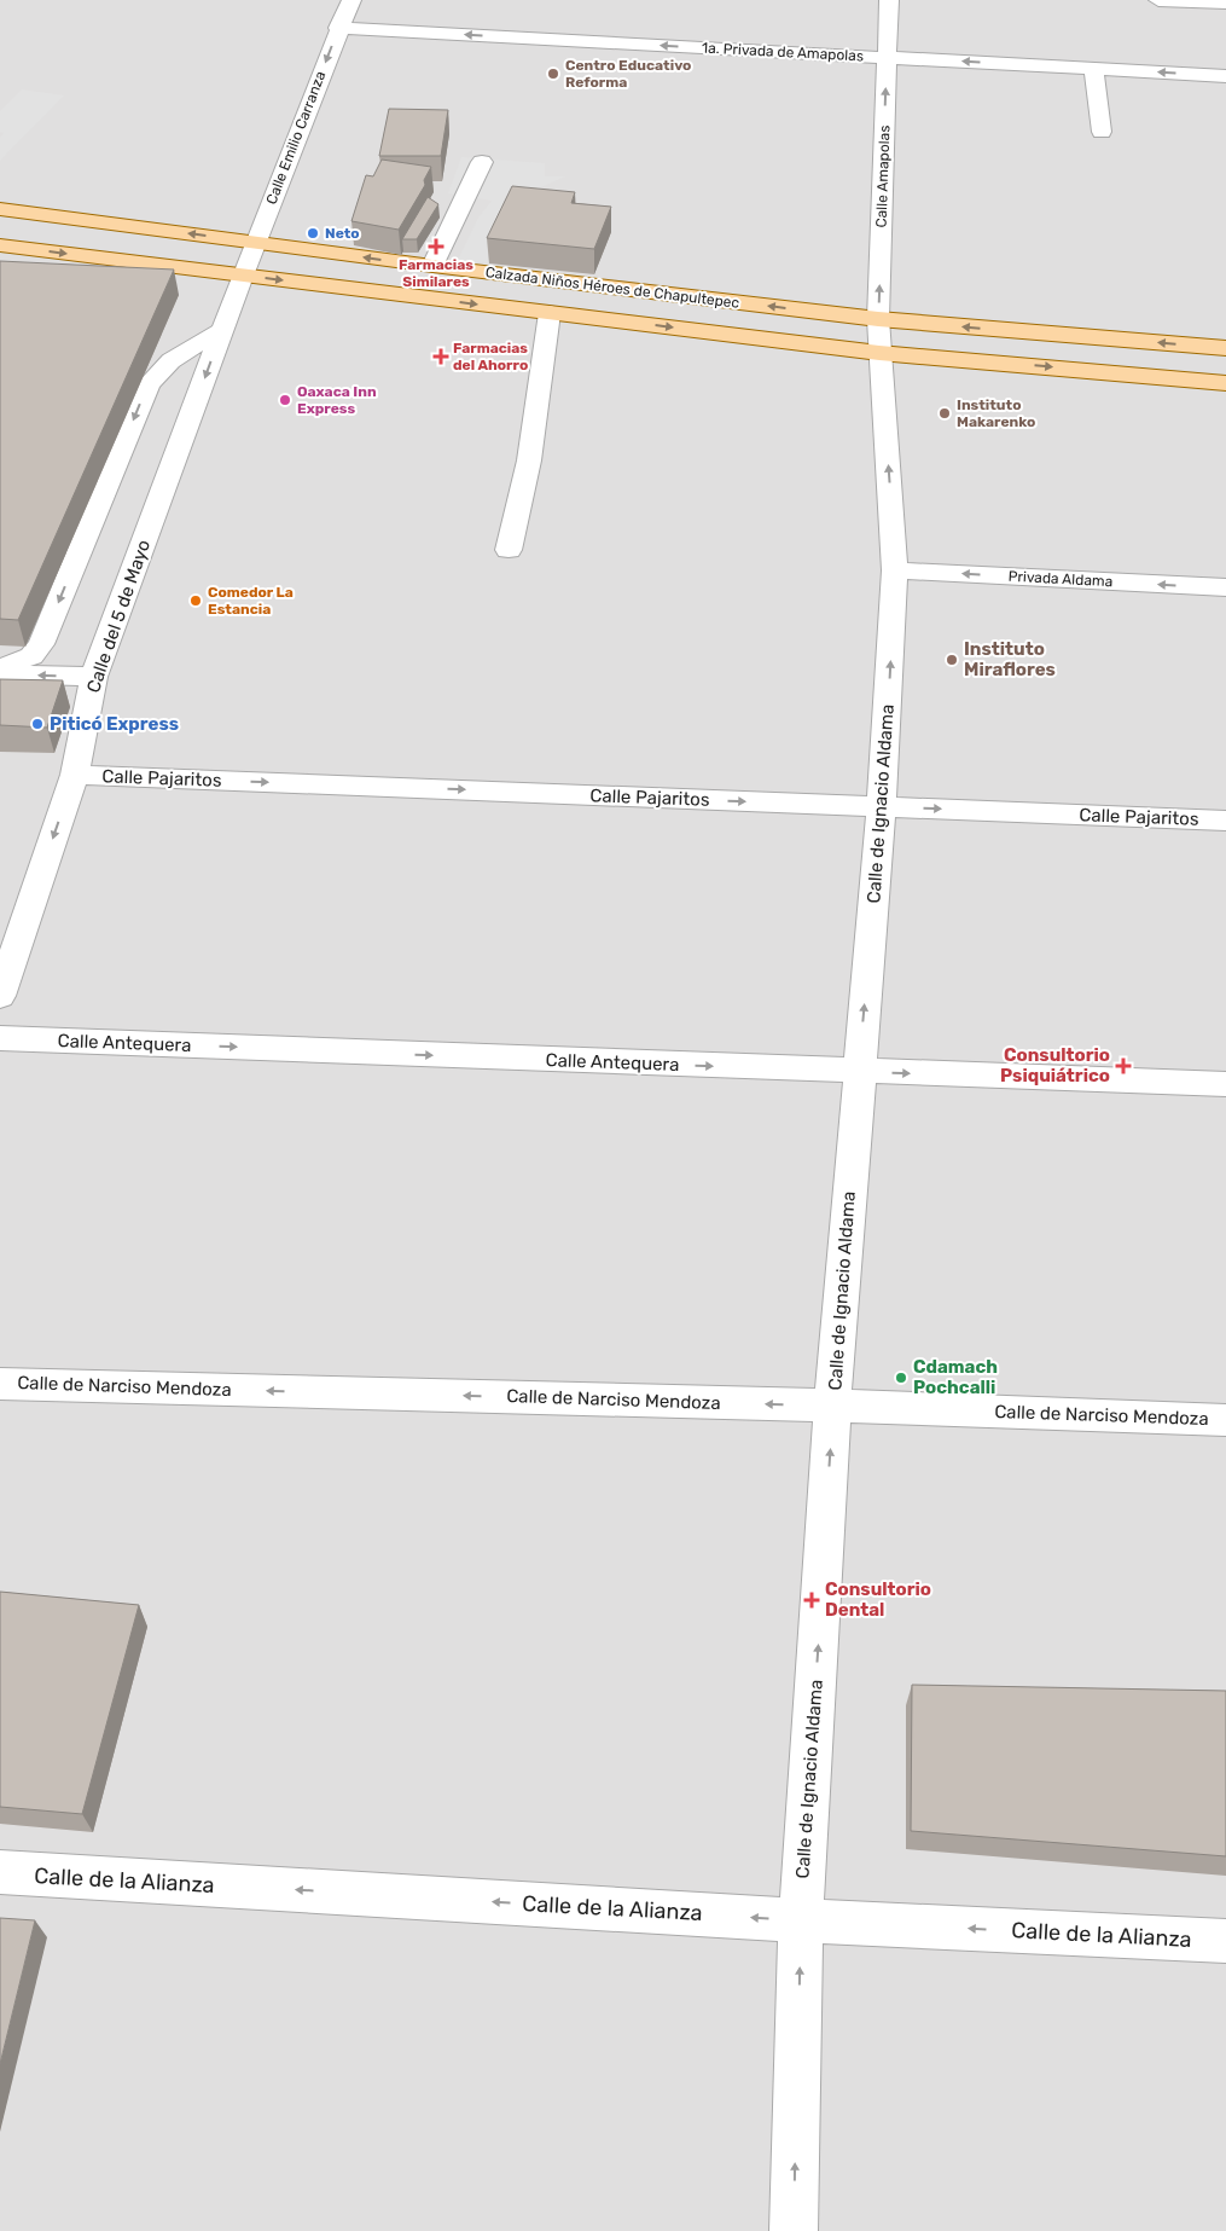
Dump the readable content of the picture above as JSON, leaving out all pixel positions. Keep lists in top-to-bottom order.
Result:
{
  "streets": {
    "main road": ["Calzada Niños Héroes de Chapultepec"],
    "street": [
      "1a. Privada de Amapolas",
      "Calle Emilio Carranza",
      "Calle Amapolas",
      "Privada Aldama",
      "Calle del 5 de Mayo",
      "Calle Pajaritos",
      "Calle de Ignacio Aldama",
      "Calle Antequera",
      "Calle de Narciso Mendoza",
      "Calle de la Alianza"
    ]
  },
  "crossings": [
    ["1a. Privada de Amapolas", "Calle Emilio Carranza"],
    ["1a. Privada de Amapolas", "Calle Amapolas"],
    ["Calle Emilio Carranza", "Calzada Niños Héroes de Chapultepec"],
    ["Calle Emilio Carranza", "Calle del 5 de Mayo"],
    ["Calle Amapolas", "Calzada Niños Héroes de Chapultepec"],
    ["Calle Amapolas", "Calle de Ignacio Aldama"],
    ["Calzada Niños Héroes de Chapultepec", "Calle del 5 de Mayo"],
    ["Calzada Niños Héroes de Chapultepec", "Calle de Ignacio Aldama"],
    ["Privada Aldama", "Calle de Ignacio Aldama"],
    ["Calle del 5 de Mayo", "Calle Pajaritos"],
    ["Calle Pajaritos", "Calle de Ignacio Aldama"],
    ["Calle de Ignacio Aldama", "Calle Antequera"],
    ["Calle de Ignacio Aldama", "Calle de Narciso Mendoza"],
    ["Calle de Ignacio Aldama", "Calle de la Alianza"]
  ],
  "one_way": [
    "1a. Privada de Amapolas",
    "Calle Amapolas",
    "Privada Aldama",
    "Calle Pajaritos",
    "Calle de Ignacio Aldama",
    "Calle Antequera",
    "Calle de Narciso Mendoza",
    "Calle de la Alianza"
  ],
  "places": {
    "other": [
      "Centro Educativo Reforma",
      "Neto",
      "Oaxaca Inn Express",
      "Instituto Makarenko",
      "Comedor La Estancia",
      "Instituto Miraflores",
      "Piticó Express",
      "Cdamach Pochcalli"
    ],
    "health": [
      "Farmacias Similares",
      "Farmacias del Ahorro",
      "Consultorio Psiquiátrico",
      "Consultorio Dental"
    ]
  }
}
